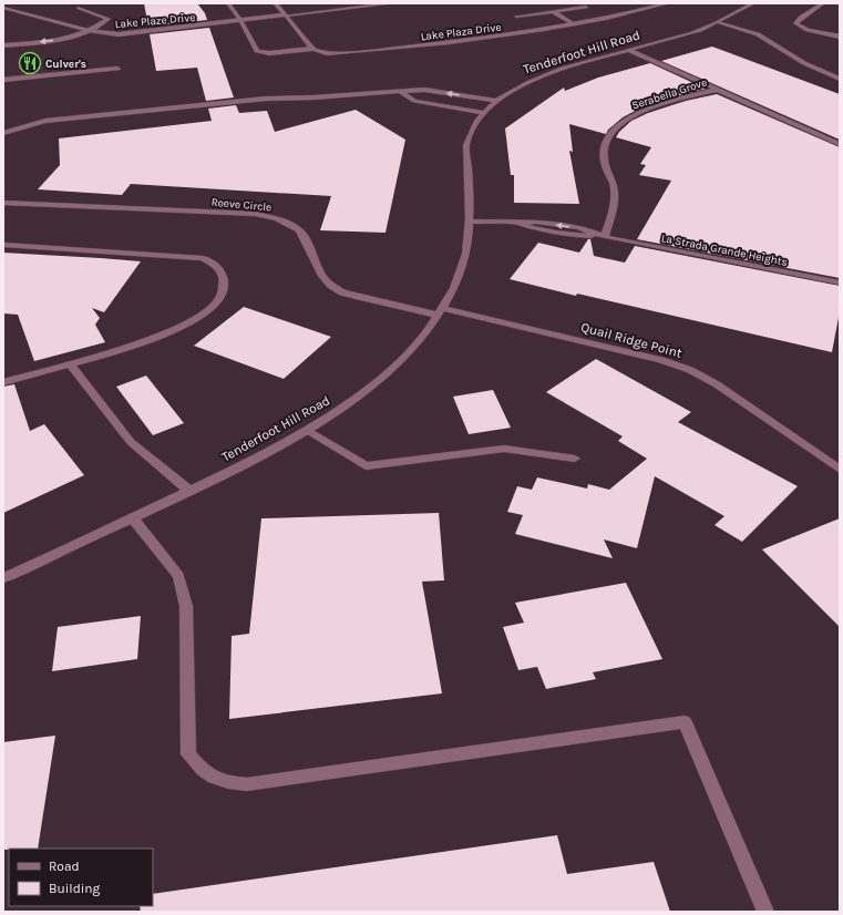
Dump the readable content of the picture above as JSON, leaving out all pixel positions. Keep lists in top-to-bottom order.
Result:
{
  "streets": {
    "street": [
      "Lake Plaze Drive",
      "Lake Plaza Drive",
      "Tenderfoot Hill Road",
      "Serabella Grove",
      "Reeve Circle",
      "La Strada Grande Heights",
      "Quail Ridge Point"
    ]
  },
  "crossings": [
    ["Lake Plaze Drive", "Lake Plaza Drive"],
    ["Tenderfoot Hill Road", "Reeve Circle"],
    ["Tenderfoot Hill Road", "La Strada Grande Heights"],
    ["Tenderfoot Hill Road", "Quail Ridge Point"],
    ["Serabella Grove", "La Strada Grande Heights"],
    ["Reeve Circle", "Quail Ridge Point"]
  ],
  "places": {
    "restaurant": ["Culver's"]
  },
  "legend": ["Road", "Building"]
}
